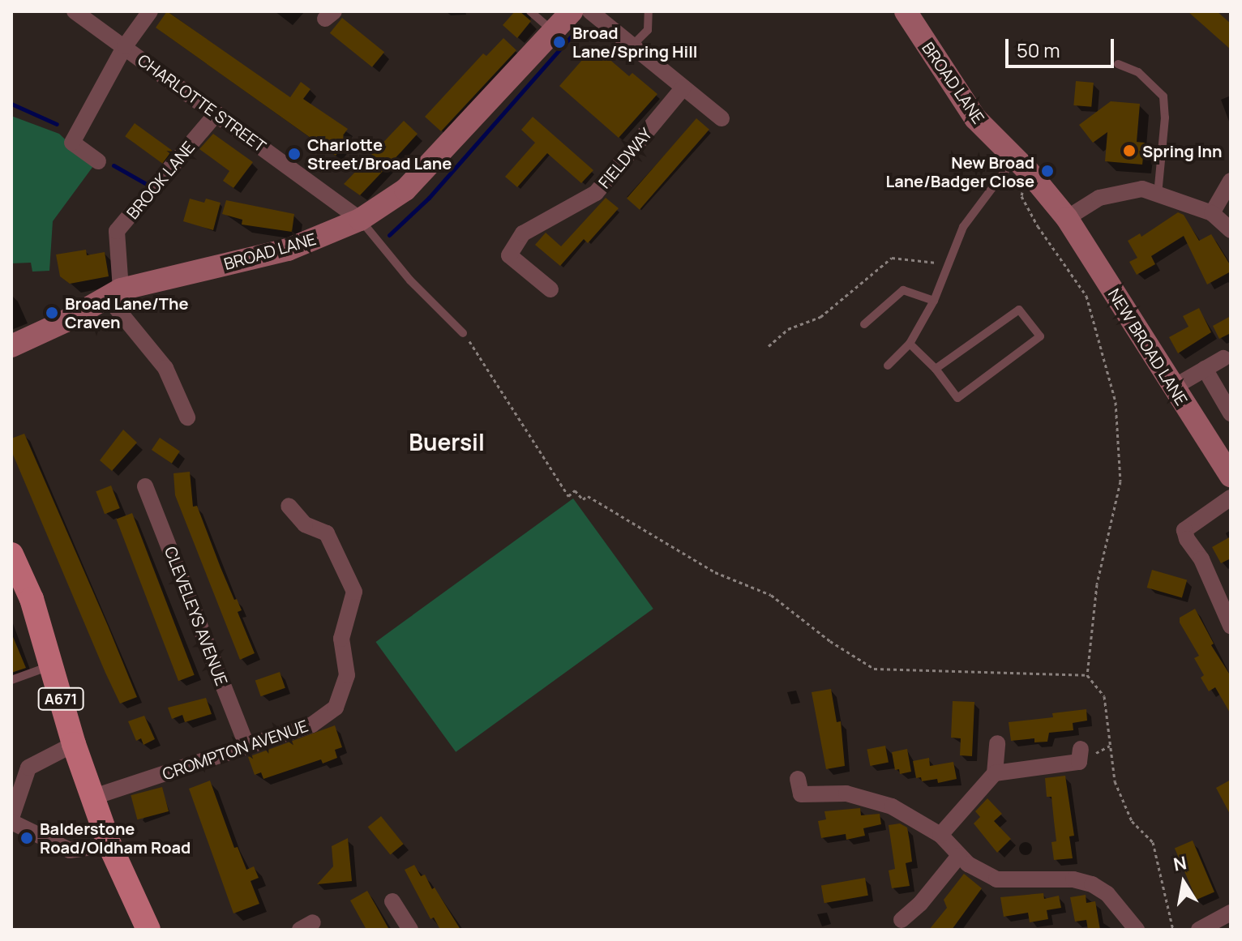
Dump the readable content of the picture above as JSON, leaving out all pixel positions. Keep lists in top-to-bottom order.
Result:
{
  "streets": {
    "main road": ["BROAD LANE", "NEW BROAD LANE", "A671"],
    "street": [
      "CHARLOTTE STREET",
      "FIELDWAY",
      "BROOK LANE",
      "CLEVELEYS AVENUE",
      "CROMPTON AVENUE"
    ]
  },
  "crossings": [
    ["BROAD LANE", "CHARLOTTE STREET"],
    ["BROAD LANE", "BROOK LANE"],
    ["BROAD LANE", "NEW BROAD LANE"],
    ["CHARLOTTE STREET", "BROOK LANE"],
    ["CLEVELEYS AVENUE", "CROMPTON AVENUE"],
    ["A671", "CROMPTON AVENUE"]
  ],
  "districts": ["Buersil"],
  "places": [
    "Broad Lane/Spring Hill",
    "Spring Inn",
    "Charlotte Street/Broad Lane",
    "New Broad Lane/Badger Close",
    "Broad Lane/The Craven",
    "Balderstone Road/Oldham Road"
  ],
  "scale_bar": "50 m",
  "north": "top"
}
